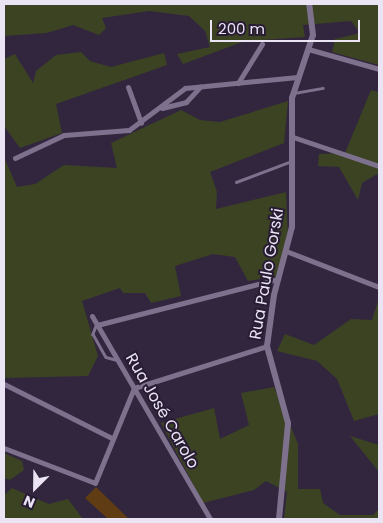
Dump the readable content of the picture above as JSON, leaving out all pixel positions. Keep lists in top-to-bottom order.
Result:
{
  "streets": {
    "street": ["Rua Paulo Gorski", "Rua José Carolo"]
  },
  "scale_bar": "200 m",
  "north": "bottom left"
}
